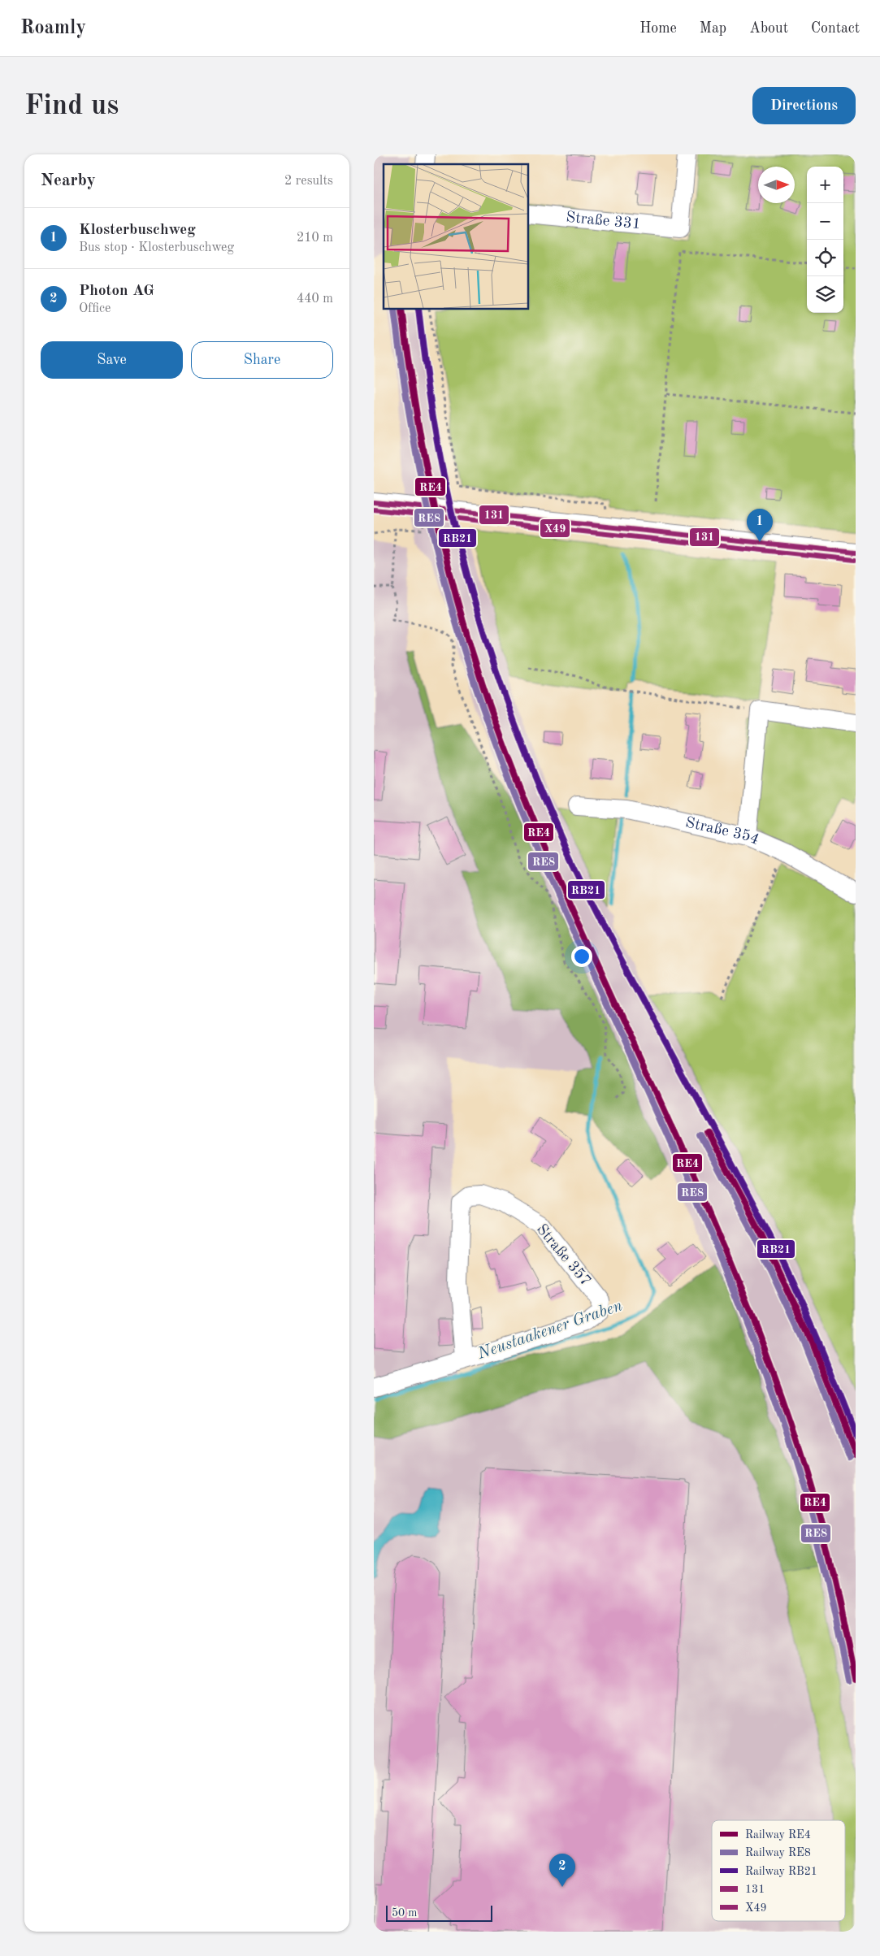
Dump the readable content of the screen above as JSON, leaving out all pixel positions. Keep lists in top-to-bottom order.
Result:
{
  "streets": {
    "street": ["Straße 331", "Straße 354", "Straße 357"]
  },
  "water": ["Neustaakener Graben"],
  "lines": [
    "rail line RE4",
    "rail line RE8",
    "rail line RB21",
    "transit line 131",
    "transit line X49"
  ],
  "legend": [
    "Railway RE4",
    "Railway RE8",
    "Railway RB21",
    "131",
    "X49"
  ],
  "scale_bar": "50 m",
  "north": "right",
  "page": {
    "header": "Roamly",
    "nav": [
      "Home",
      "Map",
      "About",
      "Contact"
    ],
    "buttons": [
      "Directions",
      ["Save", "Share"]
    ],
    "title": "Find us",
    "heading": ["Nearby", "2 results"],
    "map_buttons": ["+", "−"],
    "list": [
      {
        "mark": "1",
        "name": "Klosterbuschweg",
        "note": "Bus stop · Klosterbuschweg",
        "value": "210 m"
      },
      {
        "mark": "2",
        "name": "Photon AG",
        "note": "Office",
        "value": "440 m"
      }
    ],
    "pins": ["1", "2"],
    "scale": "50 m"
  }
}
